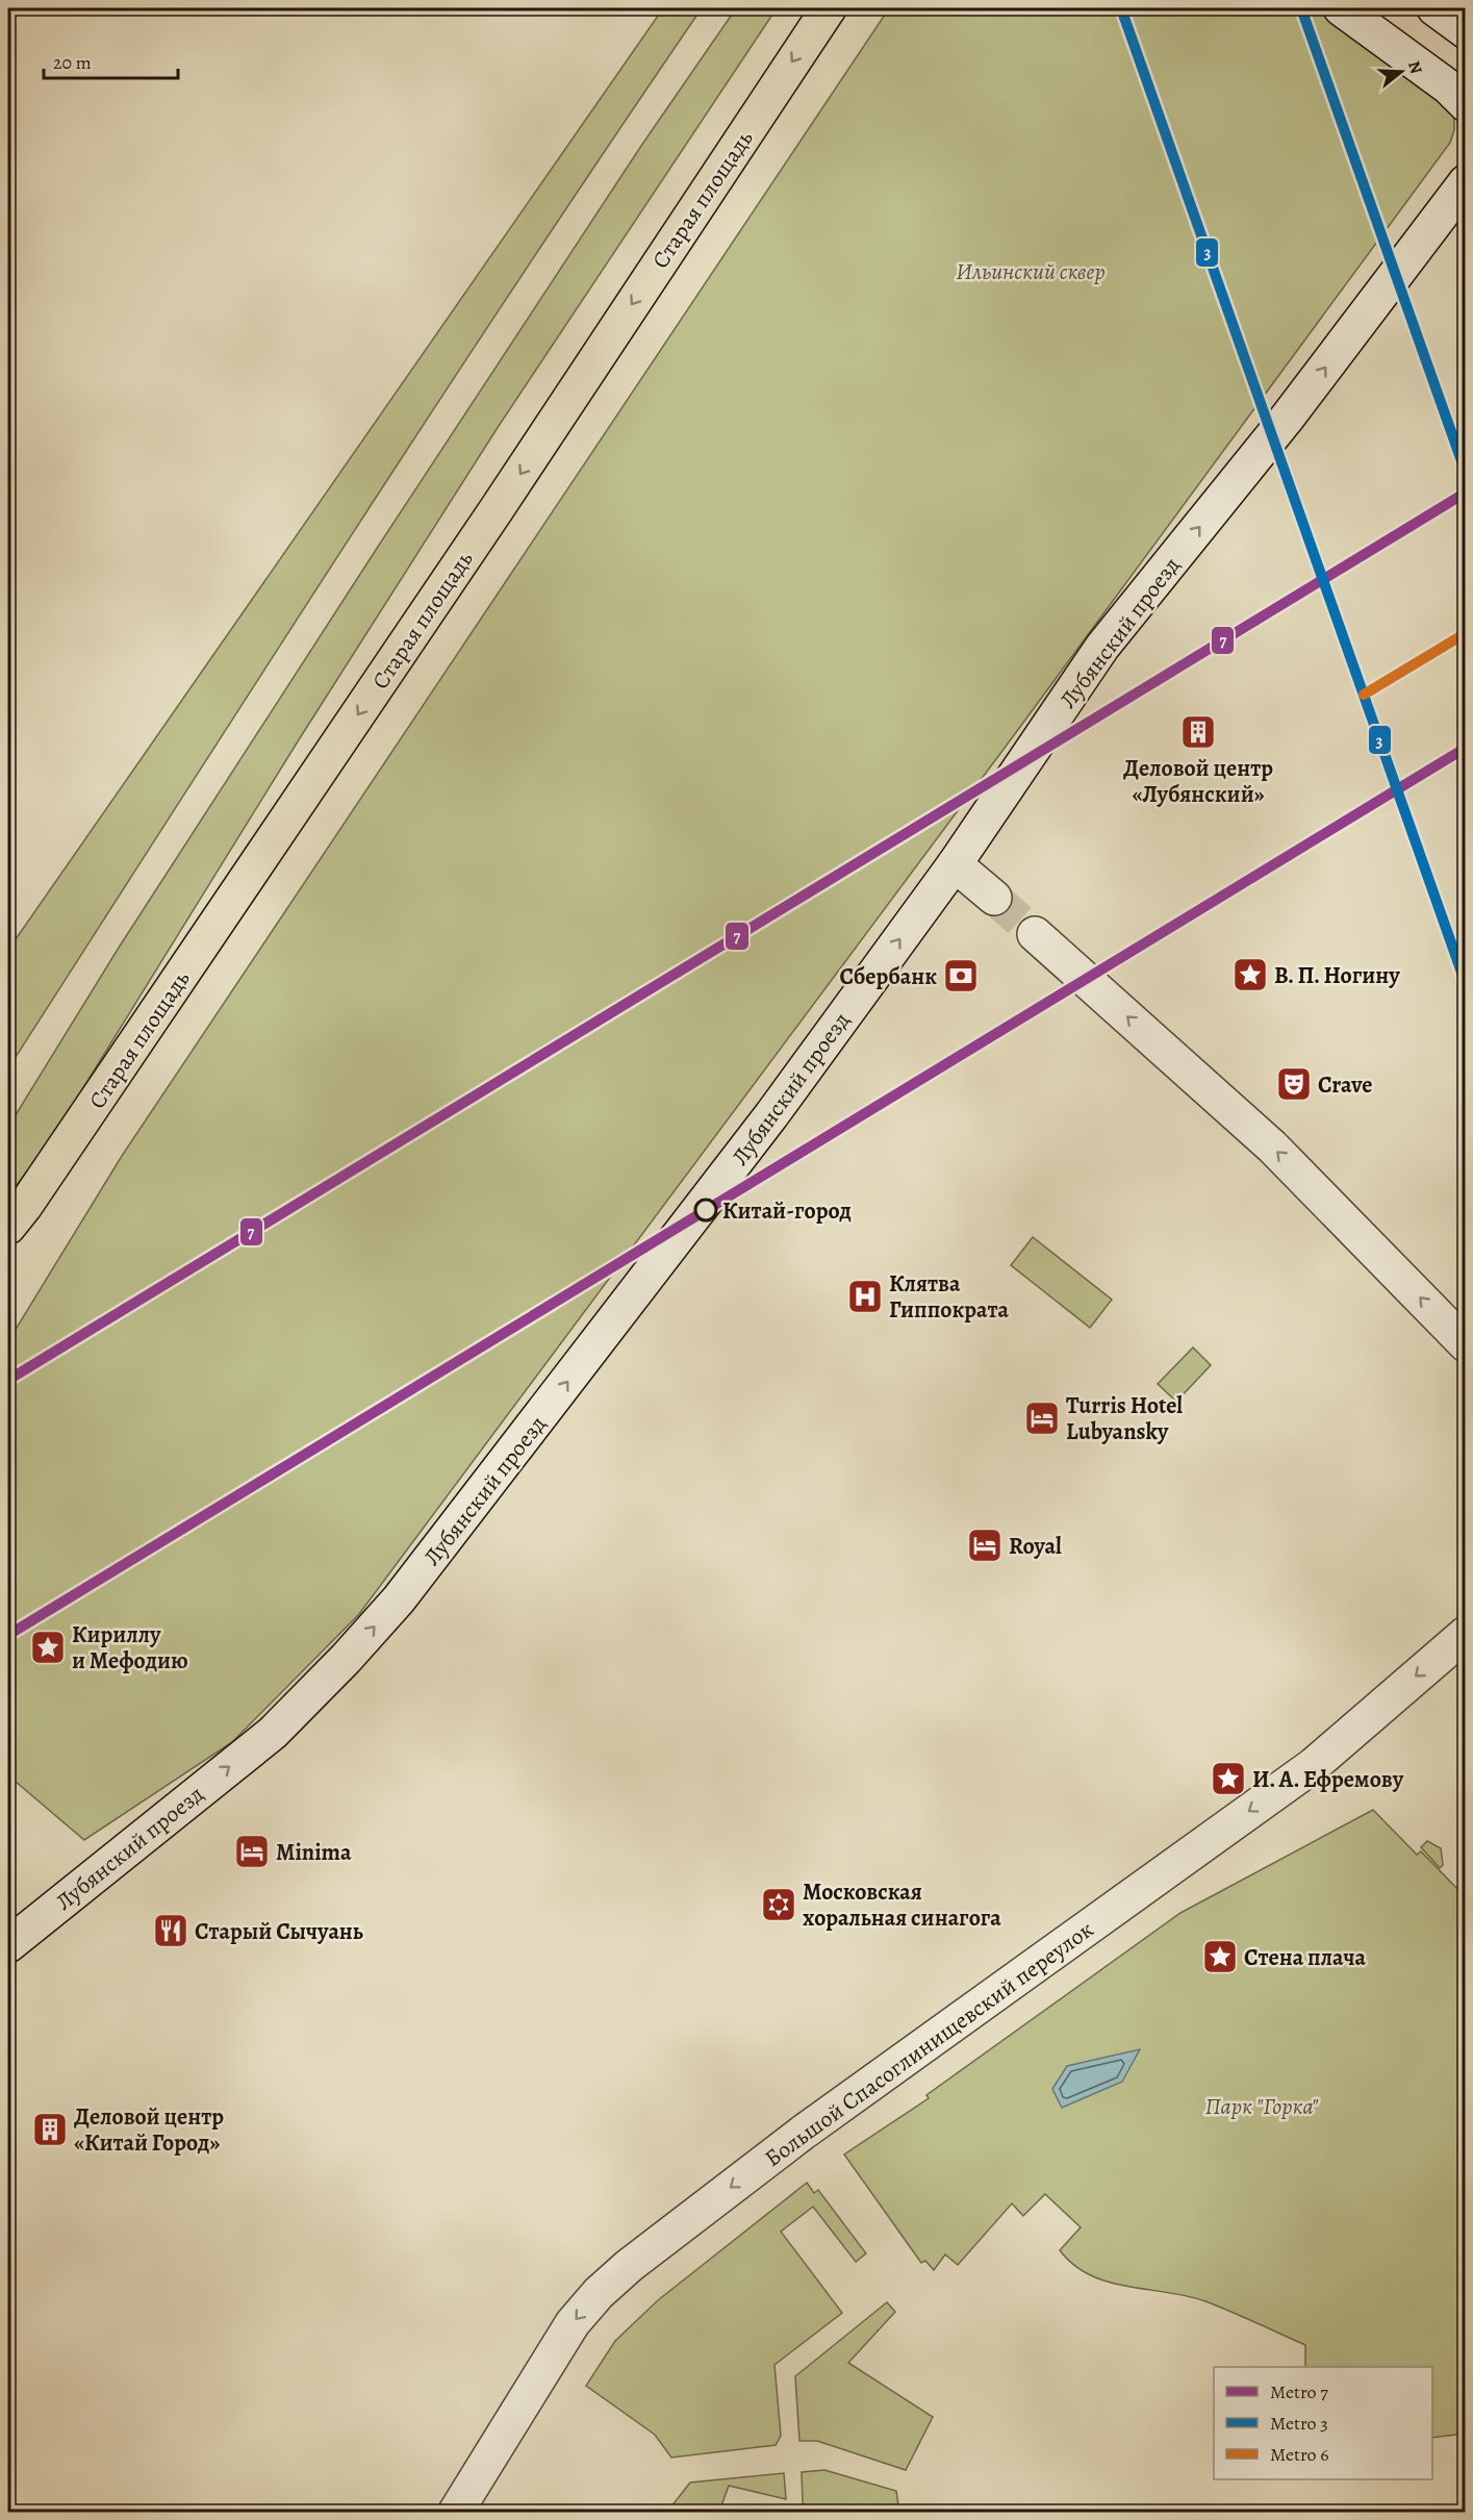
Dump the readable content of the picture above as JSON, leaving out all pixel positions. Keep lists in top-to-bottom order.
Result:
{
  "streets": {
    "main road": ["Старая площадь", "Лубянский проезд", "Большой Спасоглинищевский переулок"]
  },
  "one_way": ["Старая площадь", "Лубянский проезд", "Большой Спасоглинищевский переулок"],
  "parks": ["Ильинский сквер", "Парк \"Горка\""],
  "places": {
    "building": ["Деловой центр «Лубянский»", "Деловой центр «Китай Город»"],
    "place": [
      "В. П. Ногину",
      "Кириллу и Мефодию",
      "И. А. Ефремову",
      "Стена плача"
    ],
    "bank": ["Сбербанк"],
    "theatre": ["Crave"],
    "other": ["Китай-город"],
    "hospital": ["Клятва Гиппократа"],
    "hotel": ["Turris Hotel Lubyansky", "Royal", "Minima"],
    "synagogue": ["Московская хоральная синагога"],
    "restaurant": ["Старый Сычуань"]
  },
  "lines": ["metro line 3", "metro line 7", "metro line 6"],
  "legend": ["Metro 7", "Metro 3", "Metro 6"],
  "scale_bar": "20 m",
  "north": "right"
}
